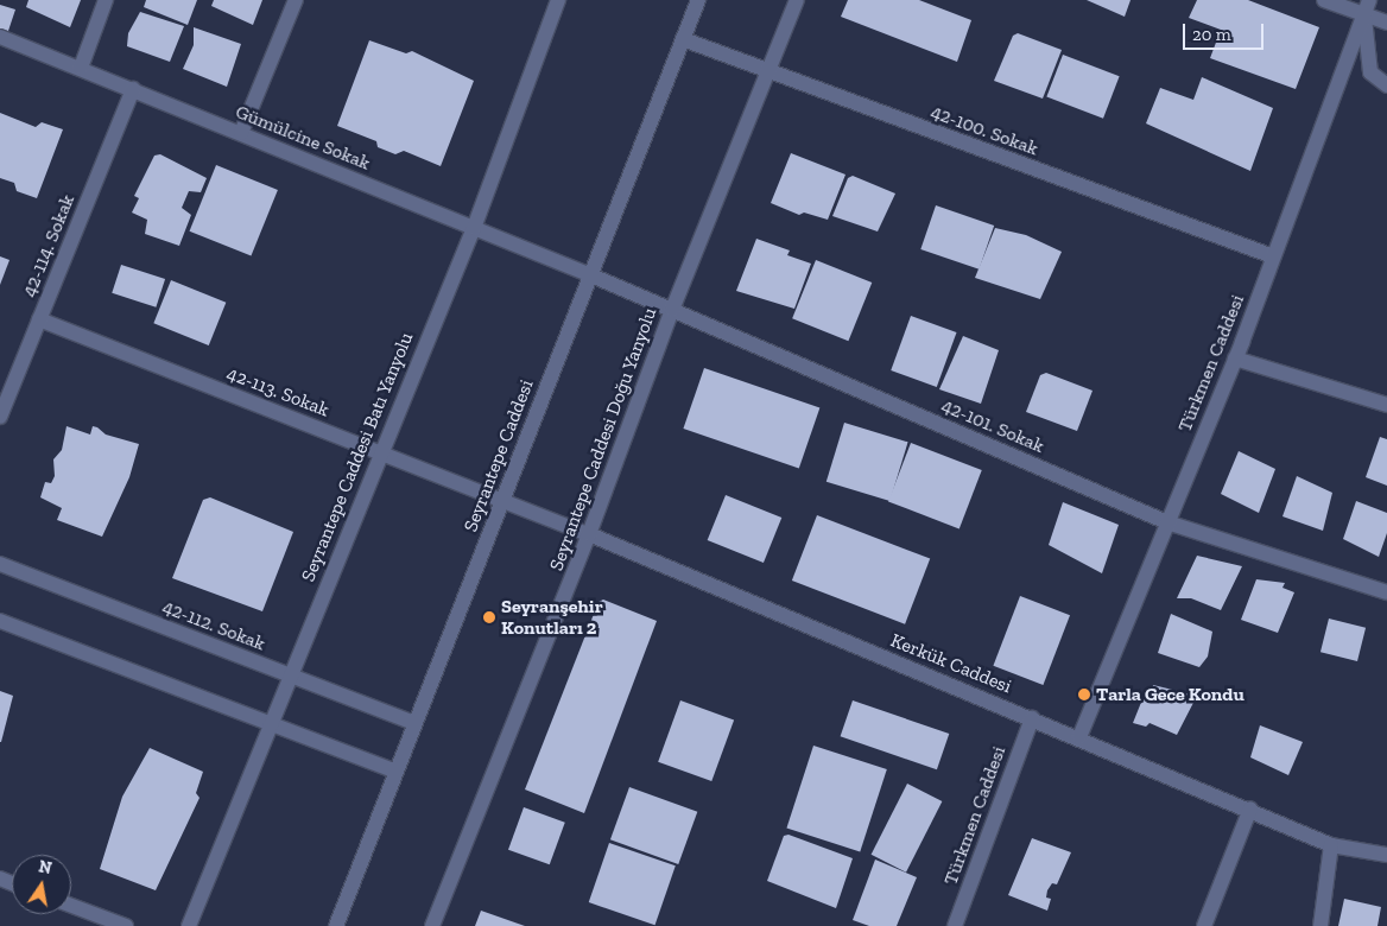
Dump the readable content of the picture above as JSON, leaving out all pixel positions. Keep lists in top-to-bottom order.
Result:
{
  "streets": {
    "street": [
      "42-100. Sokak",
      "Gümülcine Sokak",
      "42-114. Sokak",
      "Türkmen Caddesi",
      "42-113. Sokak",
      "42-101. Sokak",
      "Seyrantepe Caddesi Doğu Yanyolu",
      "Seyrantepe Caddesi",
      "Seyrantepe Caddesi Batı Yanyolu",
      "42-112. Sokak",
      "Kerkük Caddesi"
    ]
  },
  "crossings": [
    ["42-100. Sokak", "Türkmen Caddesi"],
    ["42-100. Sokak", "Seyrantepe Caddesi Doğu Yanyolu"],
    ["42-100. Sokak", "Seyrantepe Caddesi"],
    ["Gümülcine Sokak", "42-114. Sokak"],
    ["Gümülcine Sokak", "42-101. Sokak"],
    ["Gümülcine Sokak", "Seyrantepe Caddesi"],
    ["Gümülcine Sokak", "Seyrantepe Caddesi Batı Yanyolu"],
    ["42-114. Sokak", "42-113. Sokak"],
    ["Türkmen Caddesi", "42-101. Sokak"],
    ["Türkmen Caddesi", "Kerkük Caddesi"],
    ["42-113. Sokak", "Seyrantepe Caddesi"],
    ["42-113. Sokak", "Seyrantepe Caddesi Batı Yanyolu"],
    ["42-113. Sokak", "Kerkük Caddesi"],
    ["42-101. Sokak", "Seyrantepe Caddesi Doğu Yanyolu"],
    ["42-101. Sokak", "Seyrantepe Caddesi"],
    ["Seyrantepe Caddesi Doğu Yanyolu", "Kerkük Caddesi"],
    ["Seyrantepe Caddesi", "42-112. Sokak"],
    ["Seyrantepe Caddesi", "Kerkük Caddesi"],
    ["Seyrantepe Caddesi Batı Yanyolu", "42-112. Sokak"]
  ],
  "places": ["Seyranşehir Konutları 2", "Tarla Gece Kondu"],
  "scale_bar": "20 m",
  "north": "top"
}
